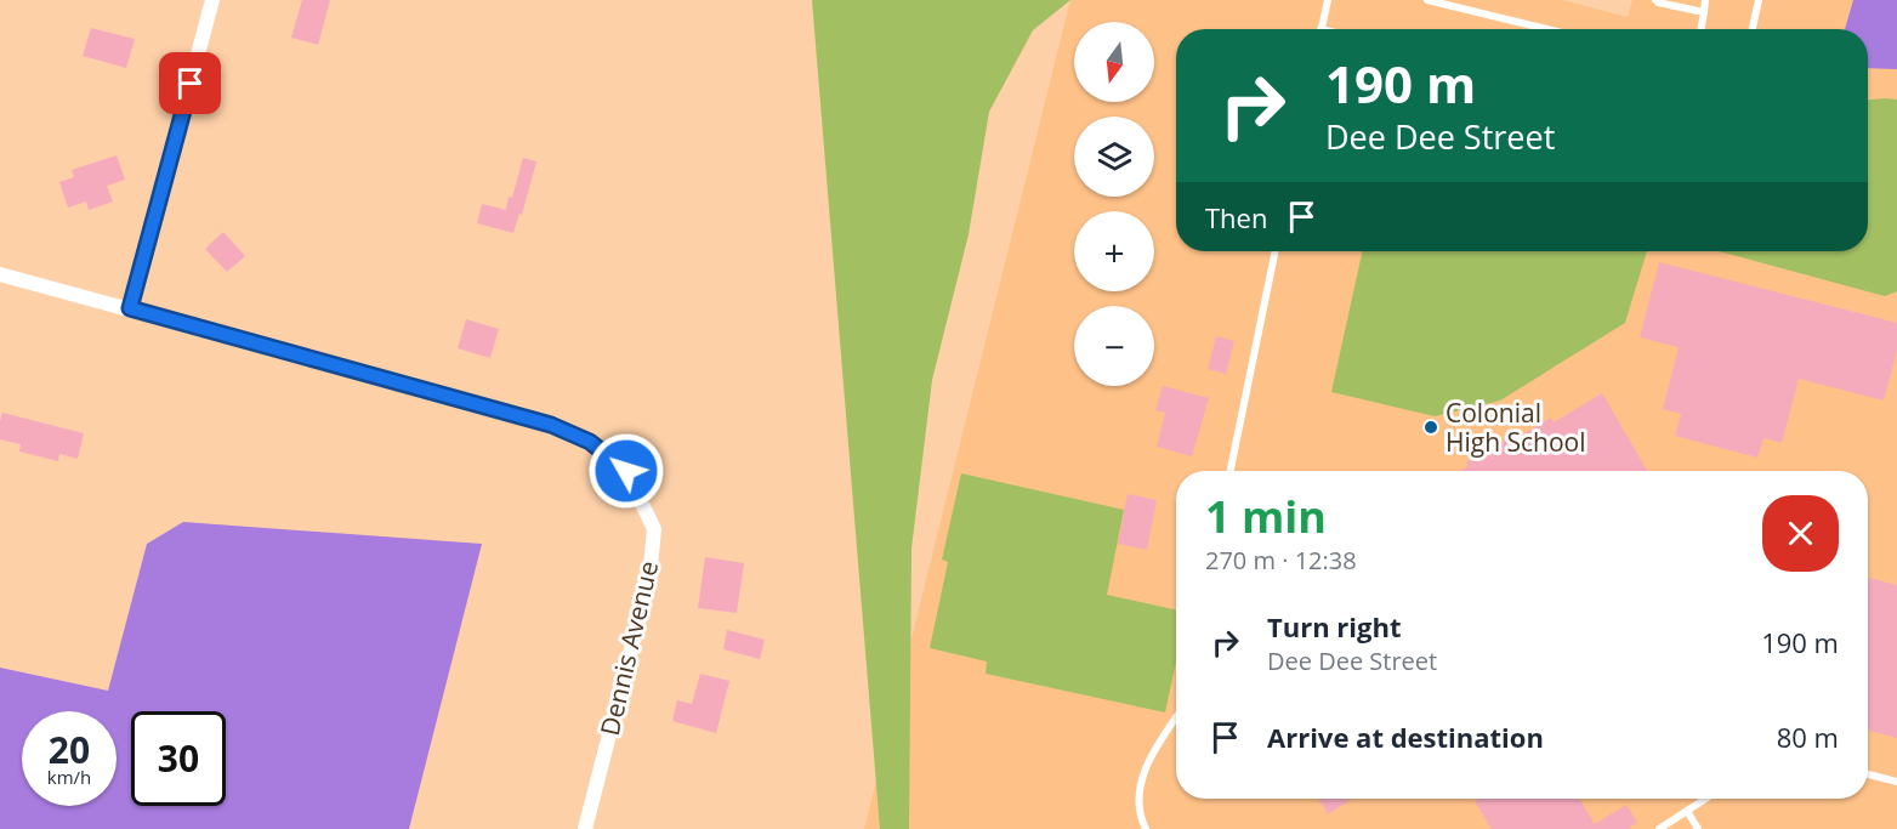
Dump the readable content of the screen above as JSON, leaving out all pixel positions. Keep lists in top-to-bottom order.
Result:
{
  "streets": {
    "street": ["Dennis Avenue"]
  },
  "places": ["Colonial High School"],
  "north": "bottom",
  "page": {
    "map_buttons": ["+", "−"],
    "turn": ["190 m", "Dee Dee Street"],
    "then": "Then",
    "heading": ["1 min", "270 m · 12:38"],
    "list": [
      {
        "name": "Turn right",
        "note": "Dee Dee Street",
        "value": "190 m"
      },
      {
        "name": "Arrive at destination",
        "value": "80 m"
      }
    ],
    "speed": "20 km/h",
    "limit": "30"
  }
}
